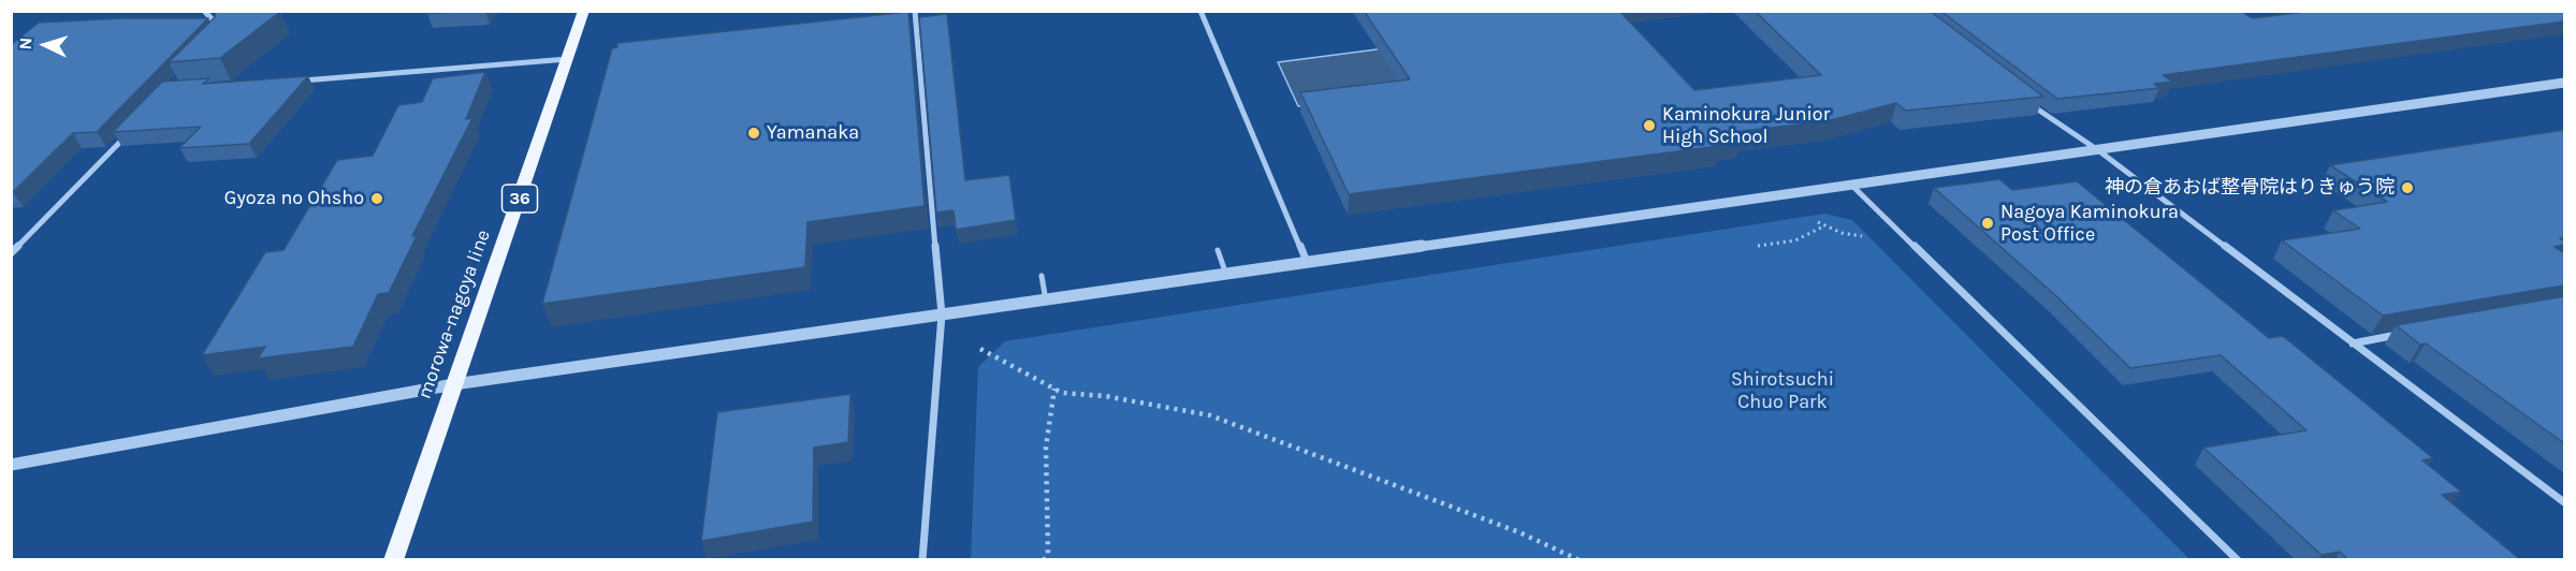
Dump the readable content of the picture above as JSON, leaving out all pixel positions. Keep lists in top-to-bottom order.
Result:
{
  "streets": {
    "main road": ["36", "morowa-nagoya line"]
  },
  "parks": ["Shirotsuchi Chuo Park"],
  "places": [
    "Kaminokura Junior High School",
    "Yamanaka",
    "神の倉あおば整骨院はりきゅう院",
    "Gyoza no Ohsho",
    "Nagoya Kaminokura Post Office"
  ],
  "north": "left"
}
